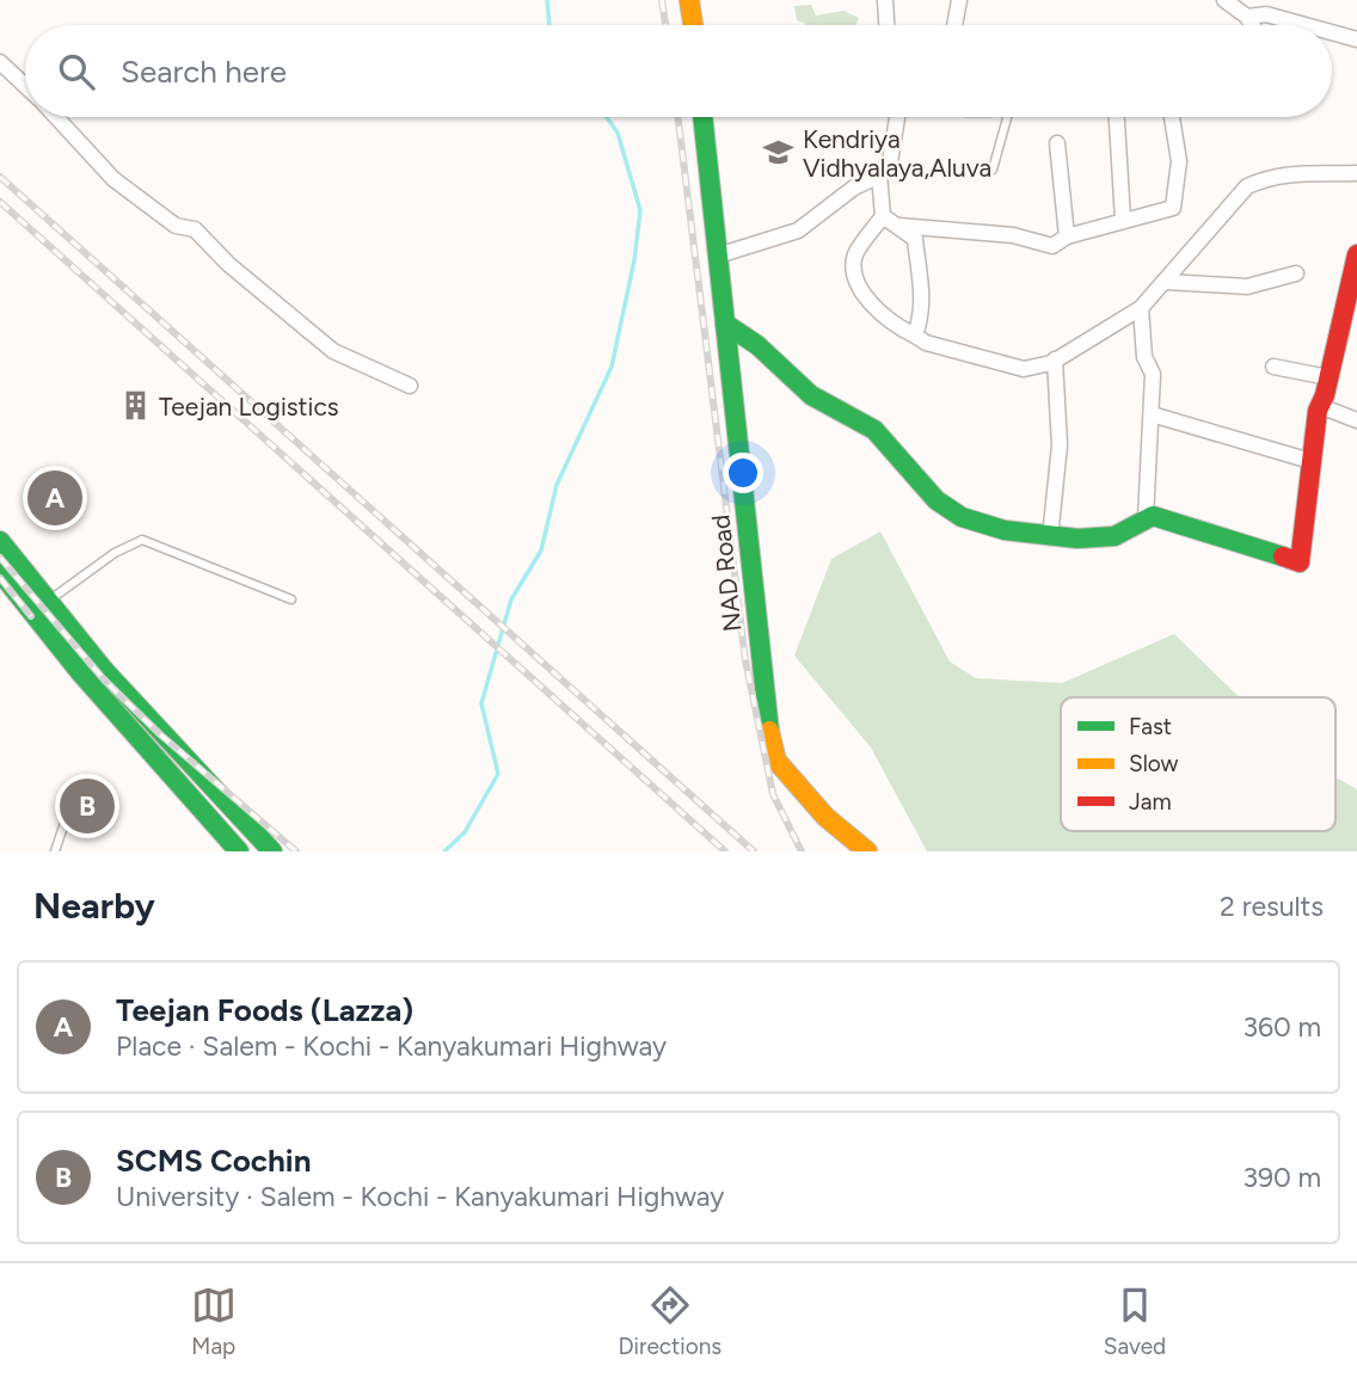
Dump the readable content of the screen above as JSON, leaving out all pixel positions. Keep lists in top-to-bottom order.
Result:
{
  "streets": {
    "main road": ["NAD Road"]
  },
  "places": {
    "school or university": ["Kendriya Vidhyalaya,Aluva"],
    "building": ["Teejan Logistics"]
  },
  "legend": ["Fast", "Slow", "Jam"],
  "page": {
    "search": "Search here",
    "pins": ["A", "B"],
    "heading": ["Nearby", "2 results"],
    "list": [
      {
        "mark": "A",
        "name": "Teejan Foods (Lazza)",
        "note": "Place · Salem - Kochi - Kanyakumari Highway",
        "value": "360 m"
      },
      {
        "mark": "B",
        "name": "SCMS Cochin",
        "note": "University · Salem - Kochi - Kanyakumari Highway",
        "value": "390 m"
      }
    ],
    "nav": ["Map", "Directions", "Saved"]
  }
}
